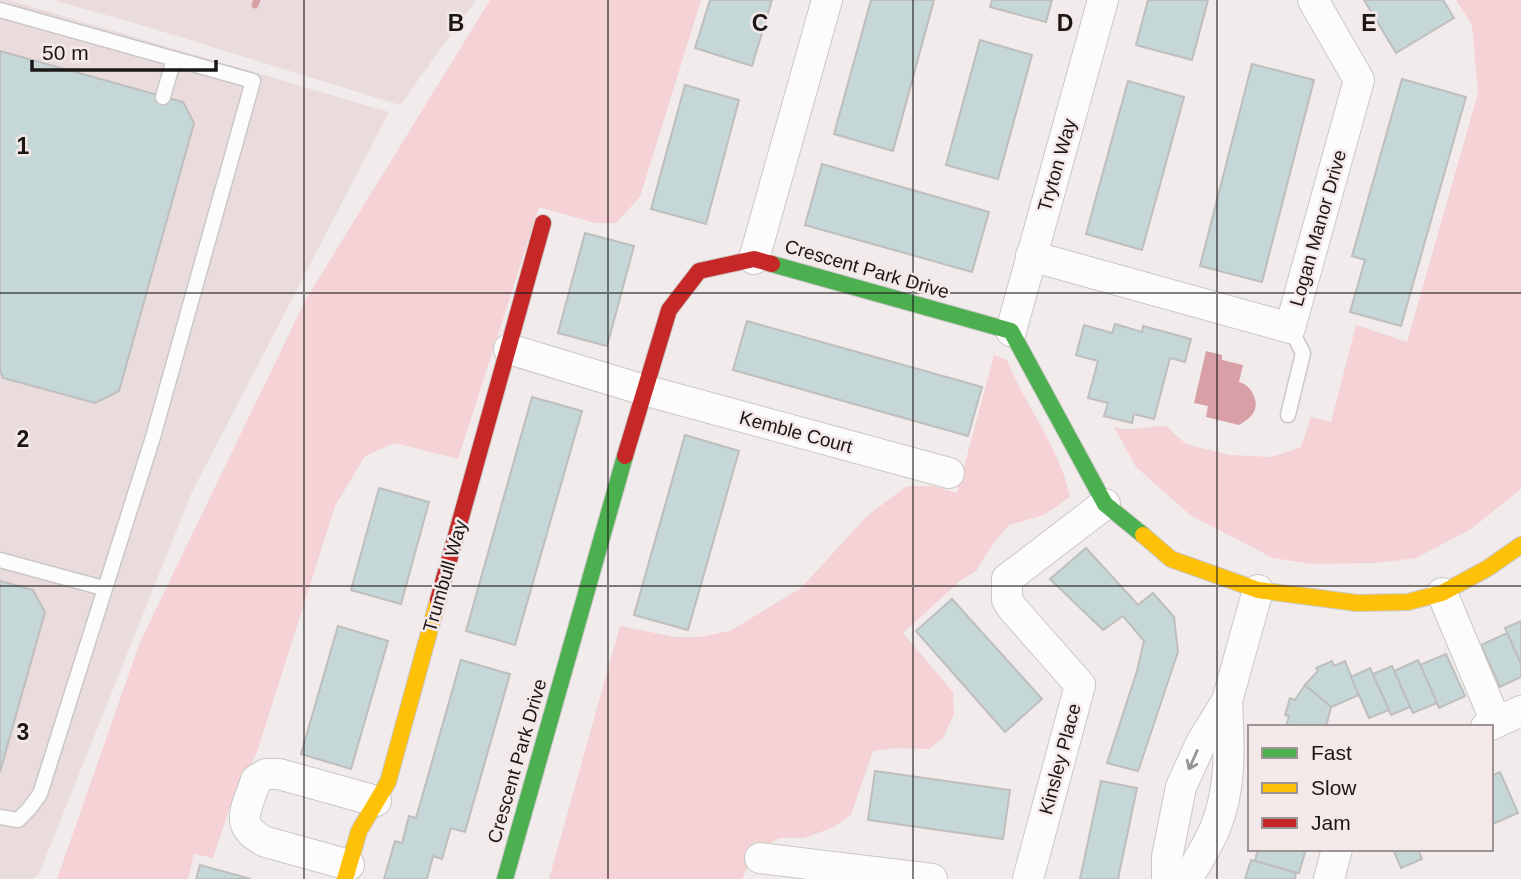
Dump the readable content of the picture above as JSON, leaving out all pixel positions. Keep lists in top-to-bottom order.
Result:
{
  "streets": {
    "street": [
      "Tryton Way",
      "Logan Manor Drive",
      "Crescent Park Drive",
      "Kemble Court",
      "Trumbull Way",
      "Kinsley Place"
    ]
  },
  "crossings": [
    ["Tryton Way", "Logan Manor Drive"],
    ["Tryton Way", "Crescent Park Drive"],
    ["Crescent Park Drive", "Kemble Court"]
  ],
  "legend": ["Fast", "Slow", "Jam"],
  "scale_bar": "50 m",
  "grid": {
    "columns": [
      "B",
      "C",
      "D",
      "E"
    ],
    "rows": ["1", "2", "3"]
  }
}
